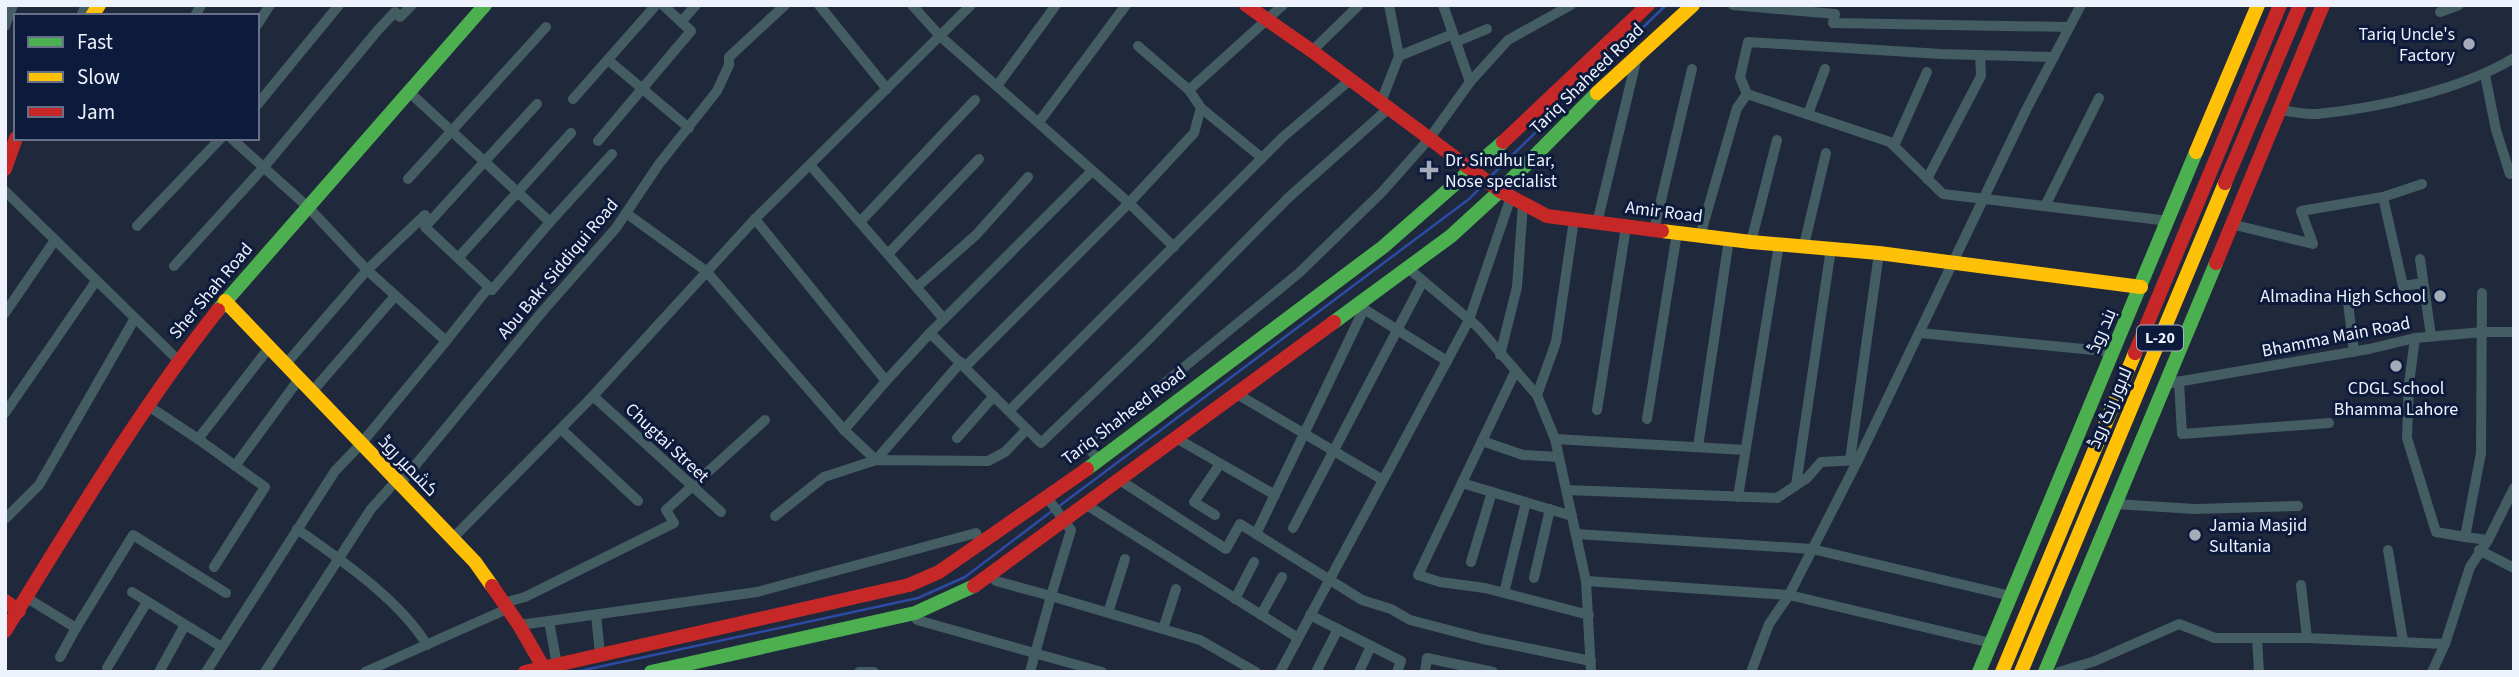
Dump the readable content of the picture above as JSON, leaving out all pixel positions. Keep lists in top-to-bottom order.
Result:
{
  "streets": {
    "main road": [
      "Tariq Shaheed Road",
      "Amir Road",
      "Sher Shah Road",
      "بند روڈ",
      "L-20",
      "لاہور رنگ روڈ",
      "کشمیر روڈ"
    ],
    "street": ["Abu Bakr Siddiqui Road", "Bhamma Main Road", "Chugtai Street"]
  },
  "crossings": [
    ["Tariq Shaheed Road", "Amir Road"],
    ["Tariq Shaheed Road", "کشمیر روڈ"],
    ["Amir Road", "بند روڈ"],
    ["Abu Bakr Siddiqui Road", "کشمیر روڈ"],
    ["Sher Shah Road", "کشمیر روڈ"]
  ],
  "places": {
    "other": [
      "Tariq Uncle's Factory",
      "Almadina High School",
      "CDGL School Bhamma Lahore",
      "Jamia Masjid Sultania"
    ],
    "health": ["Dr. Sindhu Ear, Nose specialist"]
  },
  "legend": ["Fast", "Slow", "Jam"]
}
